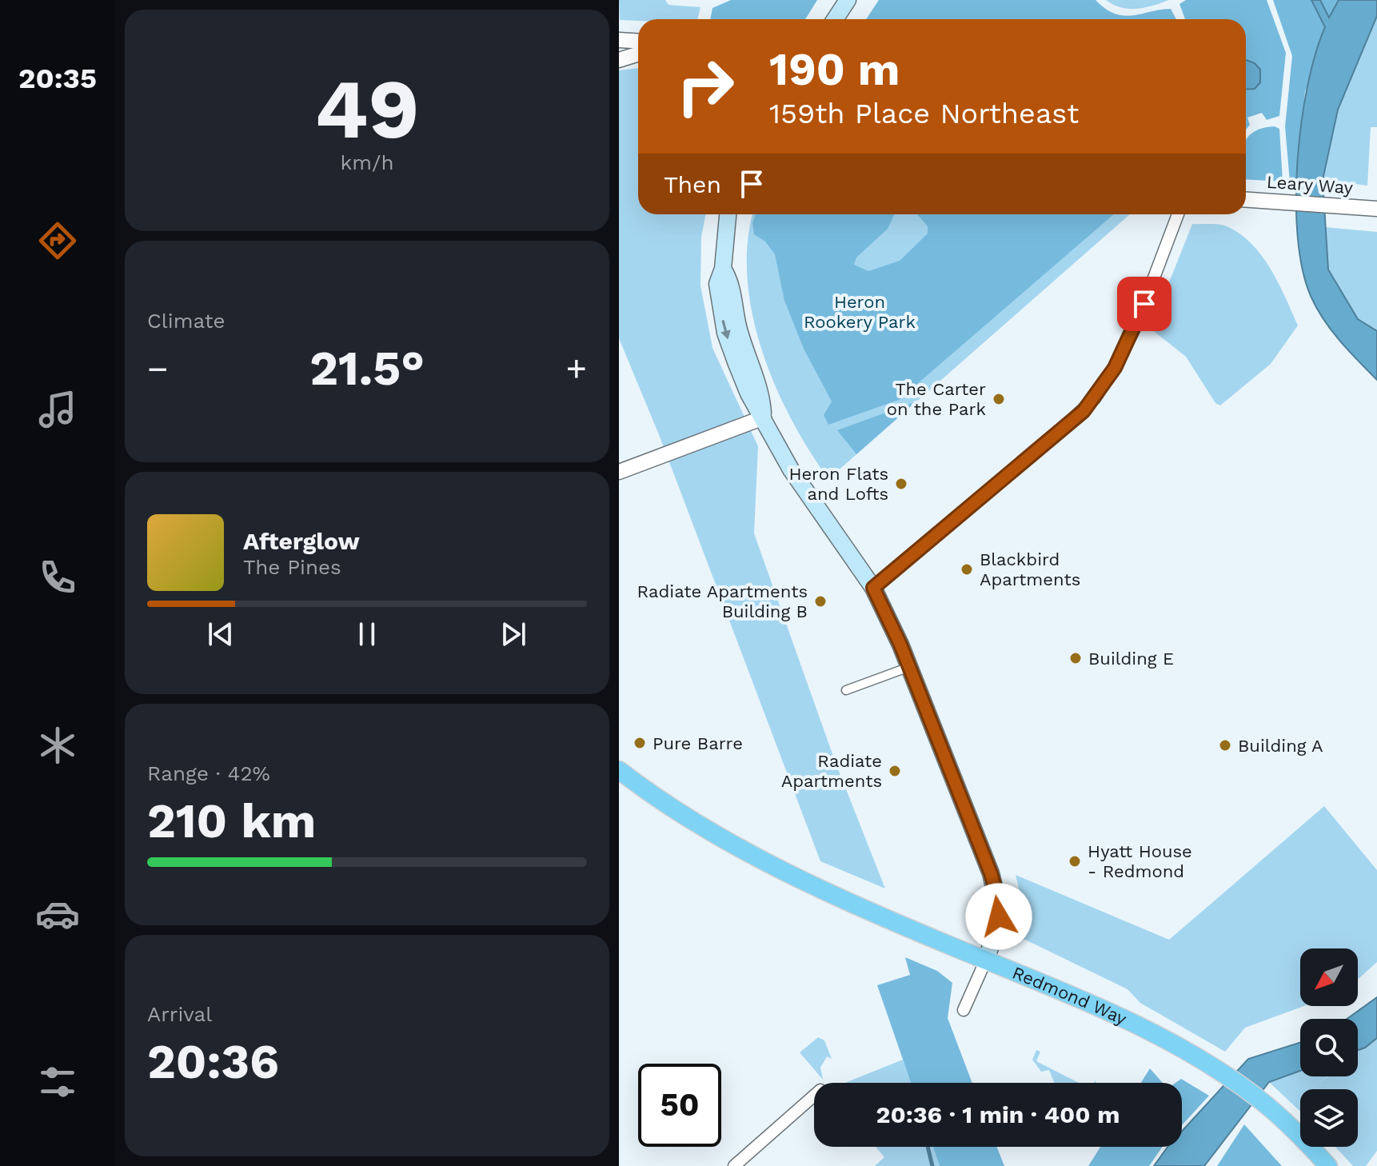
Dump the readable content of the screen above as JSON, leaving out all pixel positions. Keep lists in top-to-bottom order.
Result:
{
  "streets": {
    "main road": ["Redmond Way"],
    "street": ["Leary Way"]
  },
  "parks": ["Heron Rookery Park"],
  "places": [
    "The Carter on the Park",
    "Heron Flats and Lofts",
    "Blackbird Apartments",
    "Radiate Apartments Building B",
    "Building E",
    "Pure Barre",
    "Building A",
    "Radiate Apartments",
    "Hyatt House - Redmond"
  ],
  "north": "bottom left",
  "page": {
    "tabs": "20:35",
    "tile": [
      ["49", "km/h"],
      "Climate",
      ["Range · 42%", "210 km"],
      ["Arrival", "20:36"]
    ],
    "turn": ["190 m", "159th Place Northeast"],
    "then": "Then",
    "heat": ["−", "21.5°", "+"],
    "song": ["Afterglow", "The Pines"],
    "limit": "50",
    "trip": "20:36 · 1 min · 400 m"
  }
}
